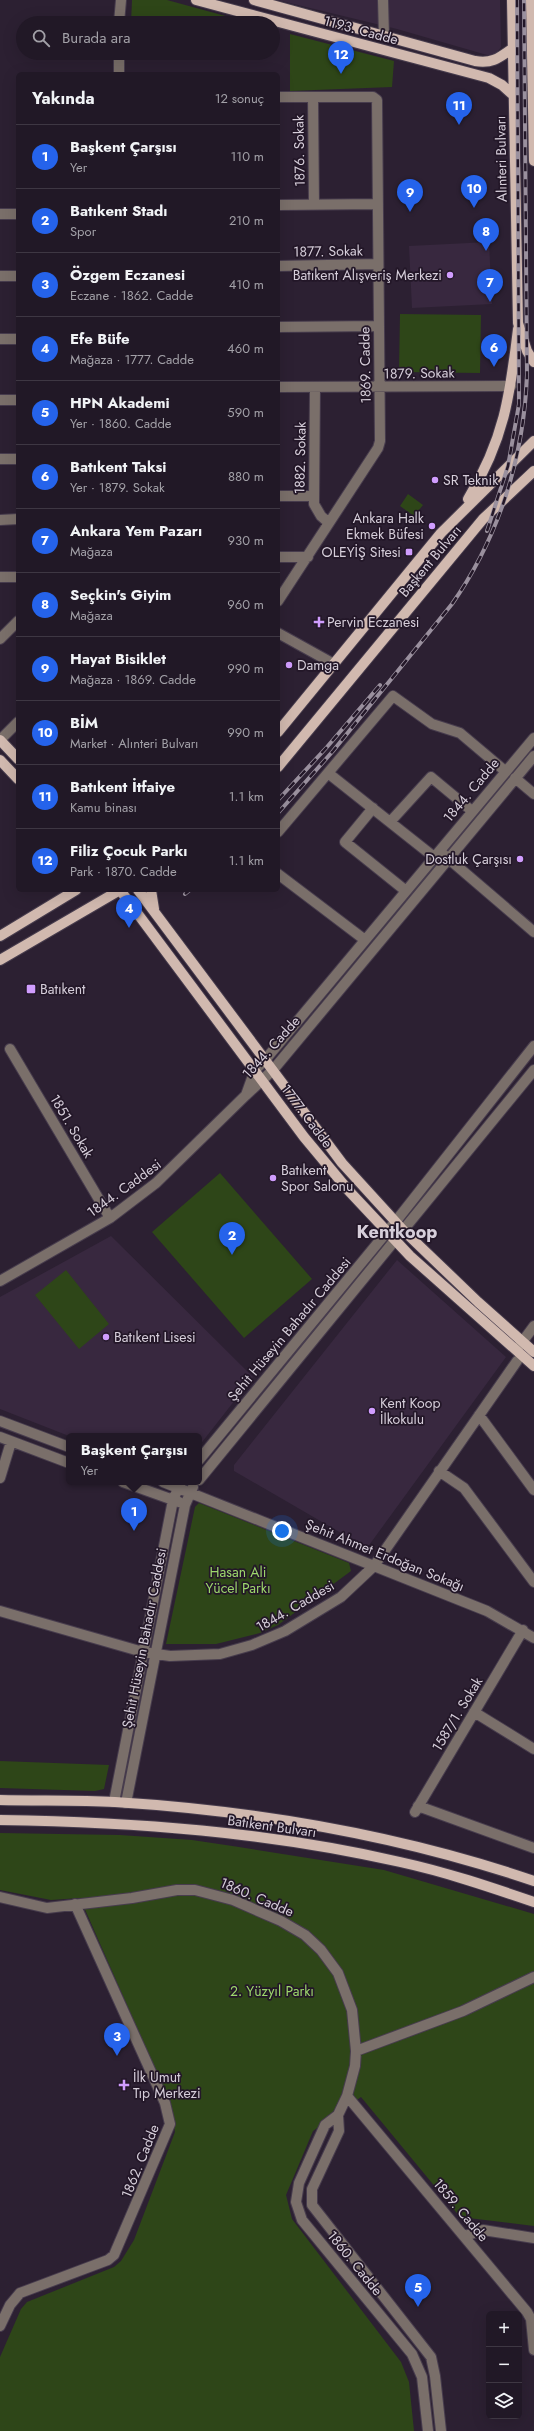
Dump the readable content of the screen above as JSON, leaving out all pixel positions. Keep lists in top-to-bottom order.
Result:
{
  "streets": {
    "main road": [
      "1193. Cadde",
      "Alınteri Bulvarı",
      "Başkent Bulvarı",
      "1777. Cadde",
      "Batıkent Bulvarı"
    ],
    "street": [
      "1876. Sokak",
      "1877. Sokak",
      "1869. Cadde",
      "1879. Sokak",
      "1882. Sokak",
      "1844. Cadde",
      "1851. Sokak",
      "1844. Caddesi",
      "Şehit Hüseyin Bahadır Caddesi",
      "Şehit Ahmet Erdoğan Sokağı",
      "1587/1. Sokak",
      "1860. Cadde",
      "1862. Cadde",
      "1859. Cadde"
    ]
  },
  "crossings": [
    ["1193. Cadde", "Alınteri Bulvarı"],
    ["1876. Sokak", "1869. Cadde"],
    ["1877. Sokak", "1869. Cadde"],
    ["1869. Cadde", "1879. Sokak"],
    ["1869. Cadde", "1882. Sokak"],
    ["1879. Sokak", "1882. Sokak"],
    ["1844. Cadde", "1777. Cadde"],
    ["1844. Cadde", "1844. Caddesi"],
    ["1777. Cadde", "1844. Caddesi"],
    ["1777. Cadde", "Şehit Hüseyin Bahadır Caddesi"],
    ["1851. Sokak", "1844. Caddesi"],
    ["1844. Caddesi", "Şehit Hüseyin Bahadır Caddesi"],
    ["1844. Caddesi", "Şehit Ahmet Erdoğan Sokağı"],
    ["Şehit Hüseyin Bahadır Caddesi", "Şehit Ahmet Erdoğan Sokağı"],
    ["Şehit Hüseyin Bahadır Caddesi", "Batıkent Bulvarı"],
    ["Şehit Ahmet Erdoğan Sokağı", "1587/1. Sokak"],
    ["1860. Cadde", "1862. Cadde"],
    ["1860. Cadde", "1859. Cadde"]
  ],
  "districts": ["Kentkoop"],
  "parks": ["Hasan Ali Yücel Parkı", "2. Yüzyıl Parkı"],
  "places": {
    "other": [
      "Batıkent Alışveriş Merkezi",
      "SR Teknik",
      "Ankara Halk Ekmek Büfesi",
      "Damga",
      "Dostluk Çarşısı",
      "Batıkent Spor Salonu",
      "Batıkent Lisesi",
      "Kent Koop İlkokulu"
    ],
    "transit": ["OLEYİŞ Sitesi", "Batıkent"],
    "health": ["Pervin Eczanesi", "İlk Umut Tıp Merkezi"]
  },
  "page": {
    "search": "Burada ara",
    "pins": [
      "12",
      "11",
      "10",
      "9",
      "8",
      "7",
      "6",
      "4",
      "2",
      "1",
      "3",
      "5"
    ],
    "heading": ["Yakında", "12 sonuç"],
    "list": [
      {
        "mark": "1",
        "name": "Başkent Çarşısı",
        "note": "Yer",
        "value": "110 m"
      },
      {
        "mark": "2",
        "name": "Batıkent Stadı",
        "note": "Spor",
        "value": "210 m"
      },
      {
        "mark": "3",
        "name": "Özgem Eczanesi",
        "note": "Eczane · 1862. Cadde",
        "value": "410 m"
      },
      {
        "mark": "4",
        "name": "Efe Büfe",
        "note": "Mağaza · 1777. Cadde",
        "value": "460 m"
      },
      {
        "mark": "5",
        "name": "HPN Akademi",
        "note": "Yer · 1860. Cadde",
        "value": "590 m"
      },
      {
        "mark": "6",
        "name": "Batıkent Taksi",
        "note": "Yer · 1879. Sokak",
        "value": "880 m"
      },
      {
        "mark": "7",
        "name": "Ankara Yem Pazarı",
        "note": "Mağaza",
        "value": "930 m"
      },
      {
        "mark": "8",
        "name": "Seçkin's Giyim",
        "note": "Mağaza",
        "value": "960 m"
      },
      {
        "mark": "9",
        "name": "Hayat Bisiklet",
        "note": "Mağaza · 1869. Cadde",
        "value": "990 m"
      },
      {
        "mark": "10",
        "name": "BİM",
        "note": "Market · Alınteri Bulvarı",
        "value": "990 m"
      },
      {
        "mark": "11",
        "name": "Batıkent İtfaiye",
        "note": "Kamu binası",
        "value": "1.1 km"
      },
      {
        "mark": "12",
        "name": "Filiz Çocuk Parkı",
        "note": "Park · 1870. Cadde",
        "value": "1.1 km"
      }
    ],
    "popup": ["Başkent Çarşısı", "Yer"],
    "map_buttons": ["+", "−"]
  }
}
